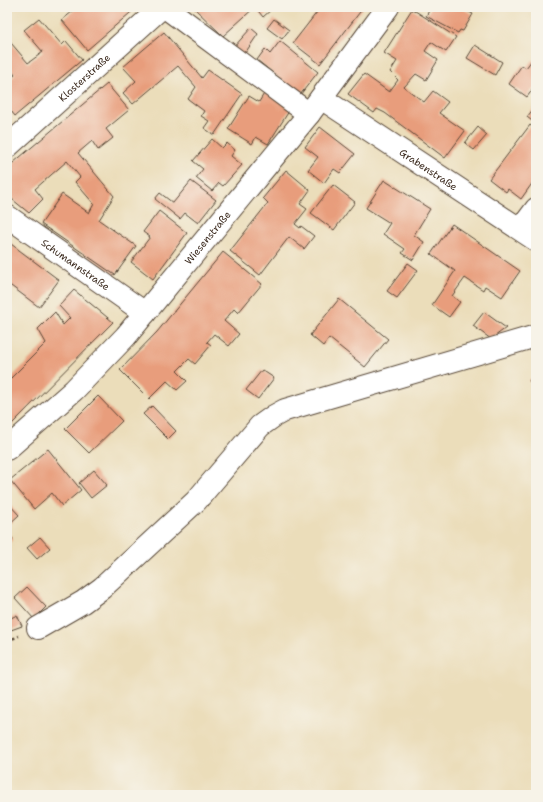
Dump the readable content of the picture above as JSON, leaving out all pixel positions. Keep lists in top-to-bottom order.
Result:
{
  "streets": {
    "street": [
      "Klosterstraße",
      "Grabenstraße",
      "Wiesenstraße",
      "Schumannstraße"
    ]
  },
  "crossings": [
    ["Grabenstraße", "Wiesenstraße"],
    ["Wiesenstraße", "Schumannstraße"]
  ]
}
